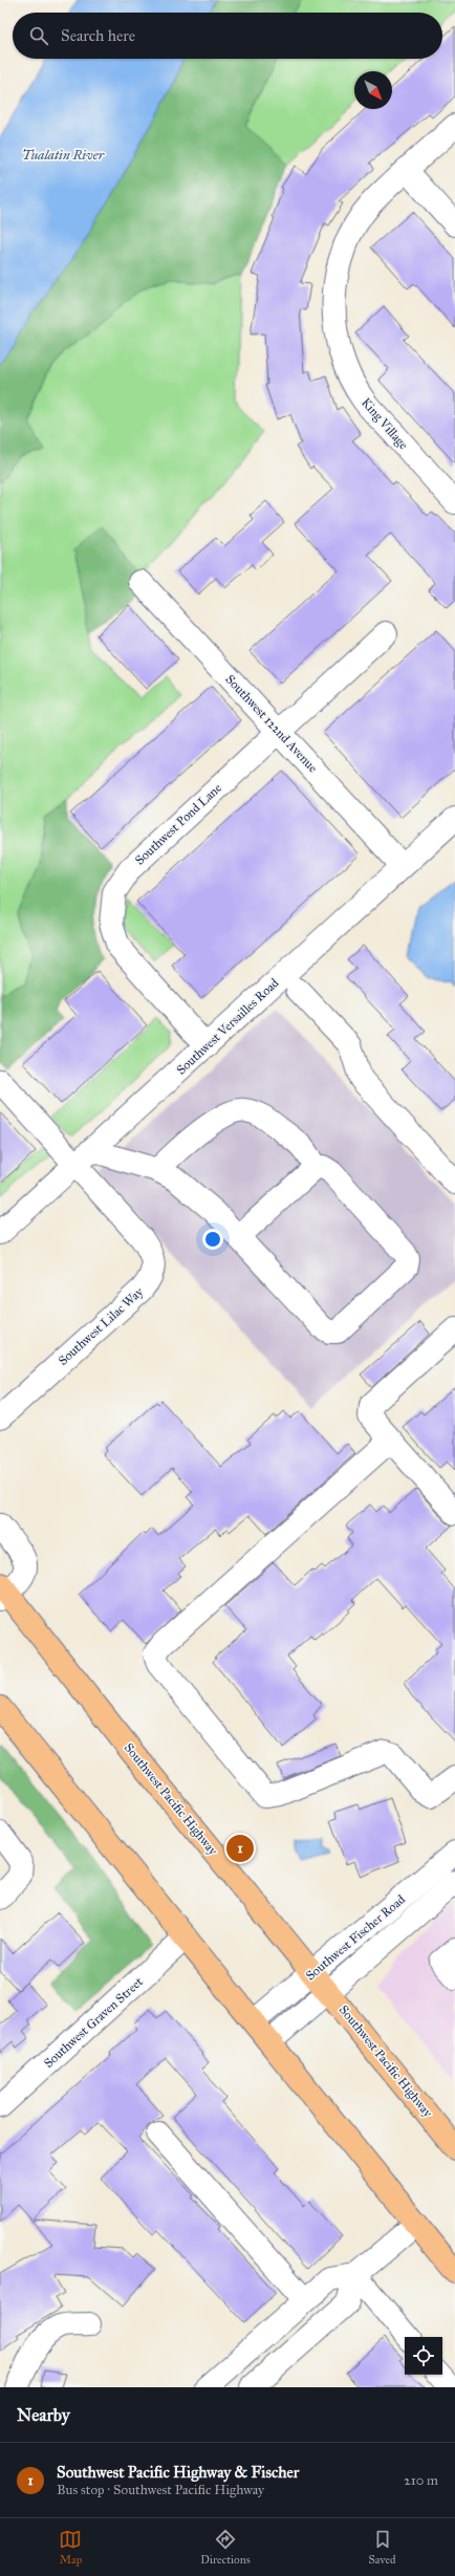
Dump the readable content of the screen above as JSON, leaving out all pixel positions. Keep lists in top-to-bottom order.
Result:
{
  "streets": {
    "highway": ["Southwest Pacific Highway"],
    "street": [
      "King Village",
      "Southwest 122nd Avenue",
      "Southwest Pond Lane",
      "Southwest Versailles Road",
      "Southwest Lilac Way",
      "Southwest Fischer Road",
      "Southwest Graven Street"
    ]
  },
  "crossings": [
    ["Southwest 122nd Avenue", "Southwest Pond Lane"],
    ["Southwest 122nd Avenue", "Southwest Versailles Road"],
    ["Southwest Pond Lane", "Southwest Versailles Road"],
    ["Southwest Versailles Road", "Southwest Lilac Way"],
    ["Southwest Pacific Highway", "Southwest Fischer Road"]
  ],
  "water": ["Tualatin River"],
  "north": "bottom right",
  "page": {
    "search": "Search here",
    "pins": "1",
    "heading": "Nearby",
    "list": [
      {
        "mark": "1",
        "name": "Southwest Pacific Highway & Fischer",
        "note": "Bus stop · Southwest Pacific Highway",
        "value": "210 m"
      }
    ],
    "nav": ["Map", "Directions", "Saved"]
  }
}
